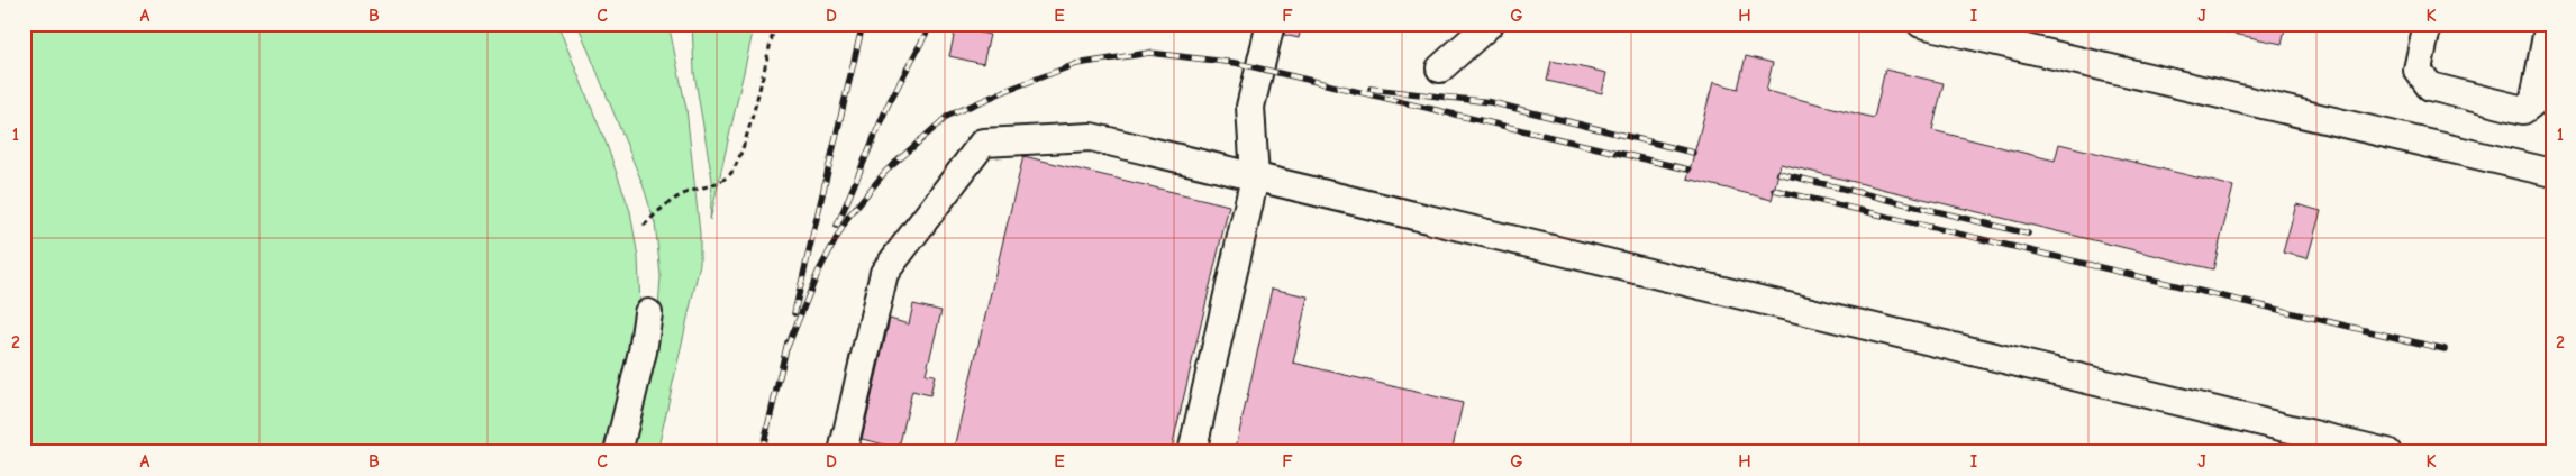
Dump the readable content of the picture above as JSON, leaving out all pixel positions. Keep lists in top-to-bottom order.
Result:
{
  "grid": {
    "columns": [
      "A",
      "B",
      "C",
      "D",
      "E",
      "F",
      "G",
      "H",
      "I",
      "J",
      "K"
    ],
    "rows": ["1", "2"]
  }
}
